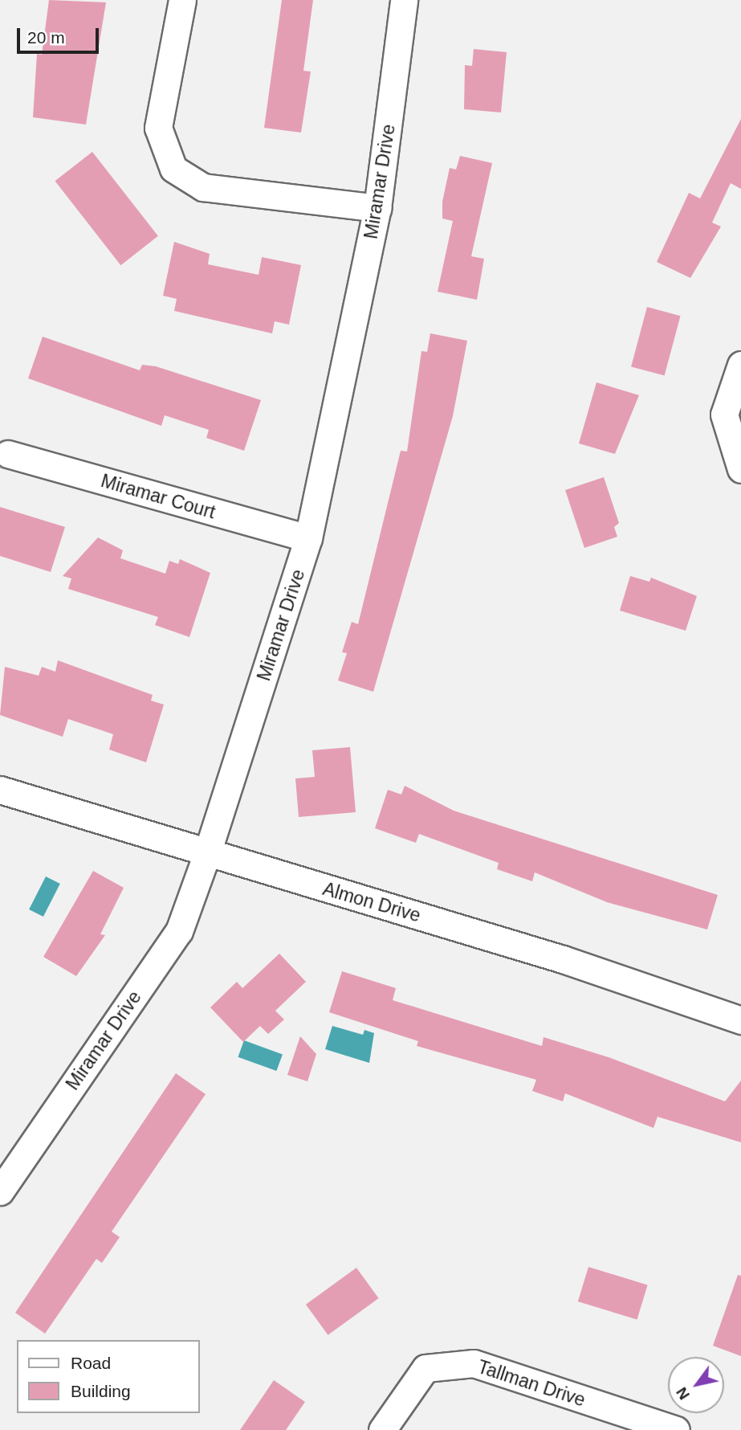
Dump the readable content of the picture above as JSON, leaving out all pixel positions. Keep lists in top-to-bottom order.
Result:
{
  "streets": {
    "street": [
      "Miramar Drive",
      "Miramar Court",
      "Almon Drive",
      "Tallman Drive"
    ]
  },
  "crossings": [
    ["Miramar Drive", "Miramar Court"],
    ["Miramar Drive", "Almon Drive"]
  ],
  "legend": ["Road", "Building"],
  "scale_bar": "20 m",
  "north": "bottom left"
}
